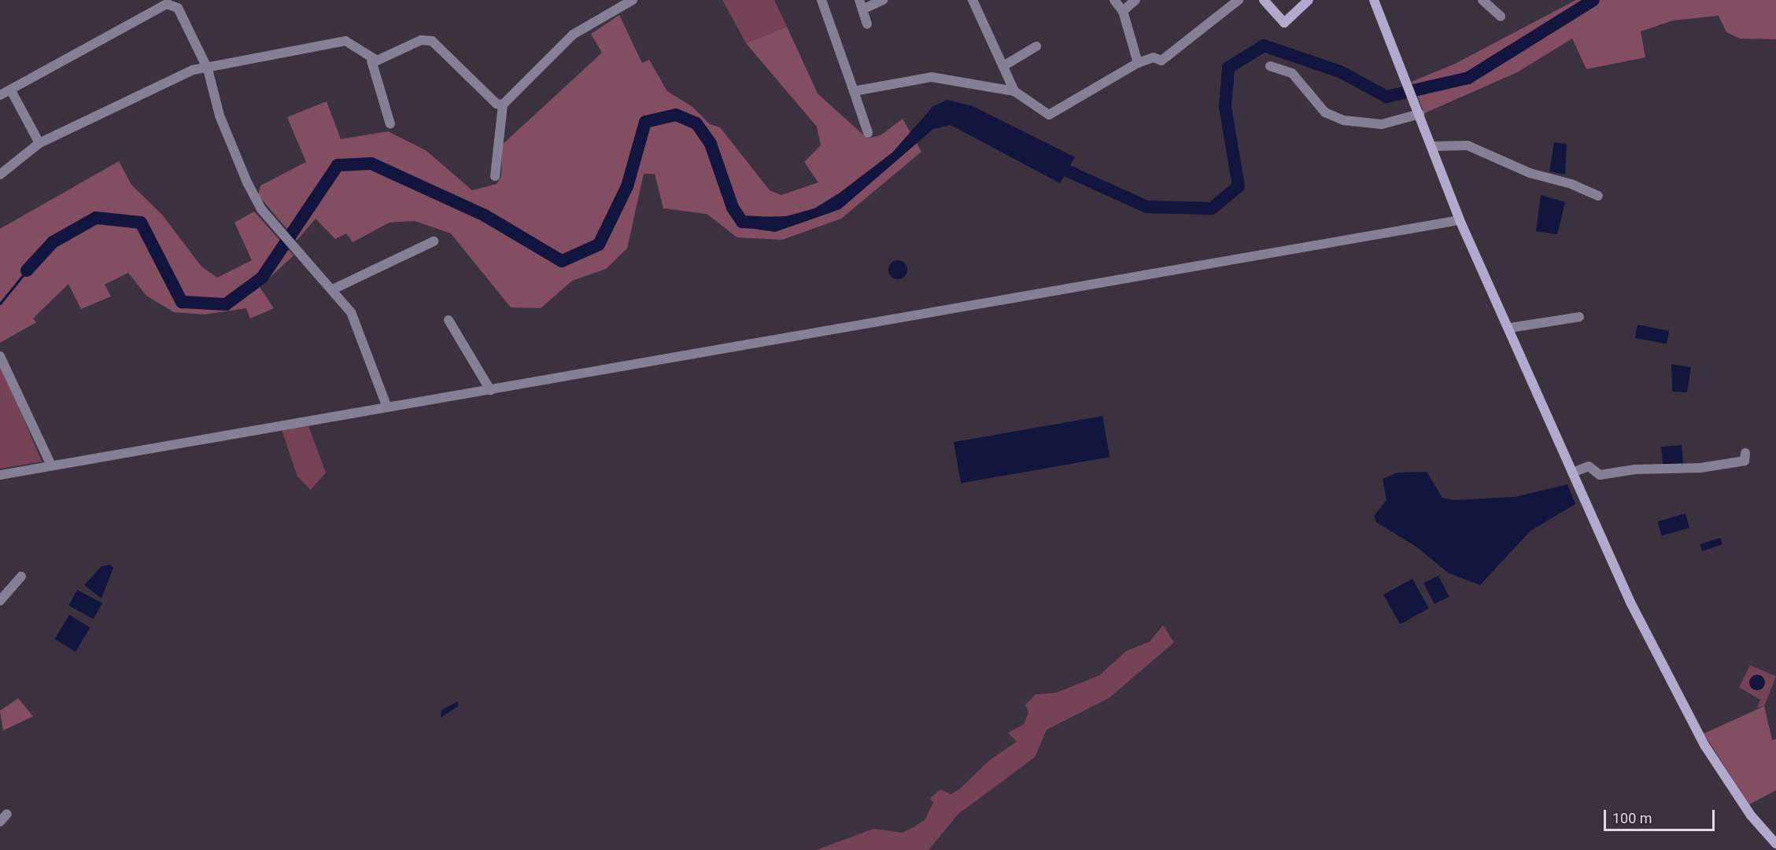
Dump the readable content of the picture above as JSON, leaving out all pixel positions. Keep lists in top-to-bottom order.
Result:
{
  "scale_bar": "100 m"
}
